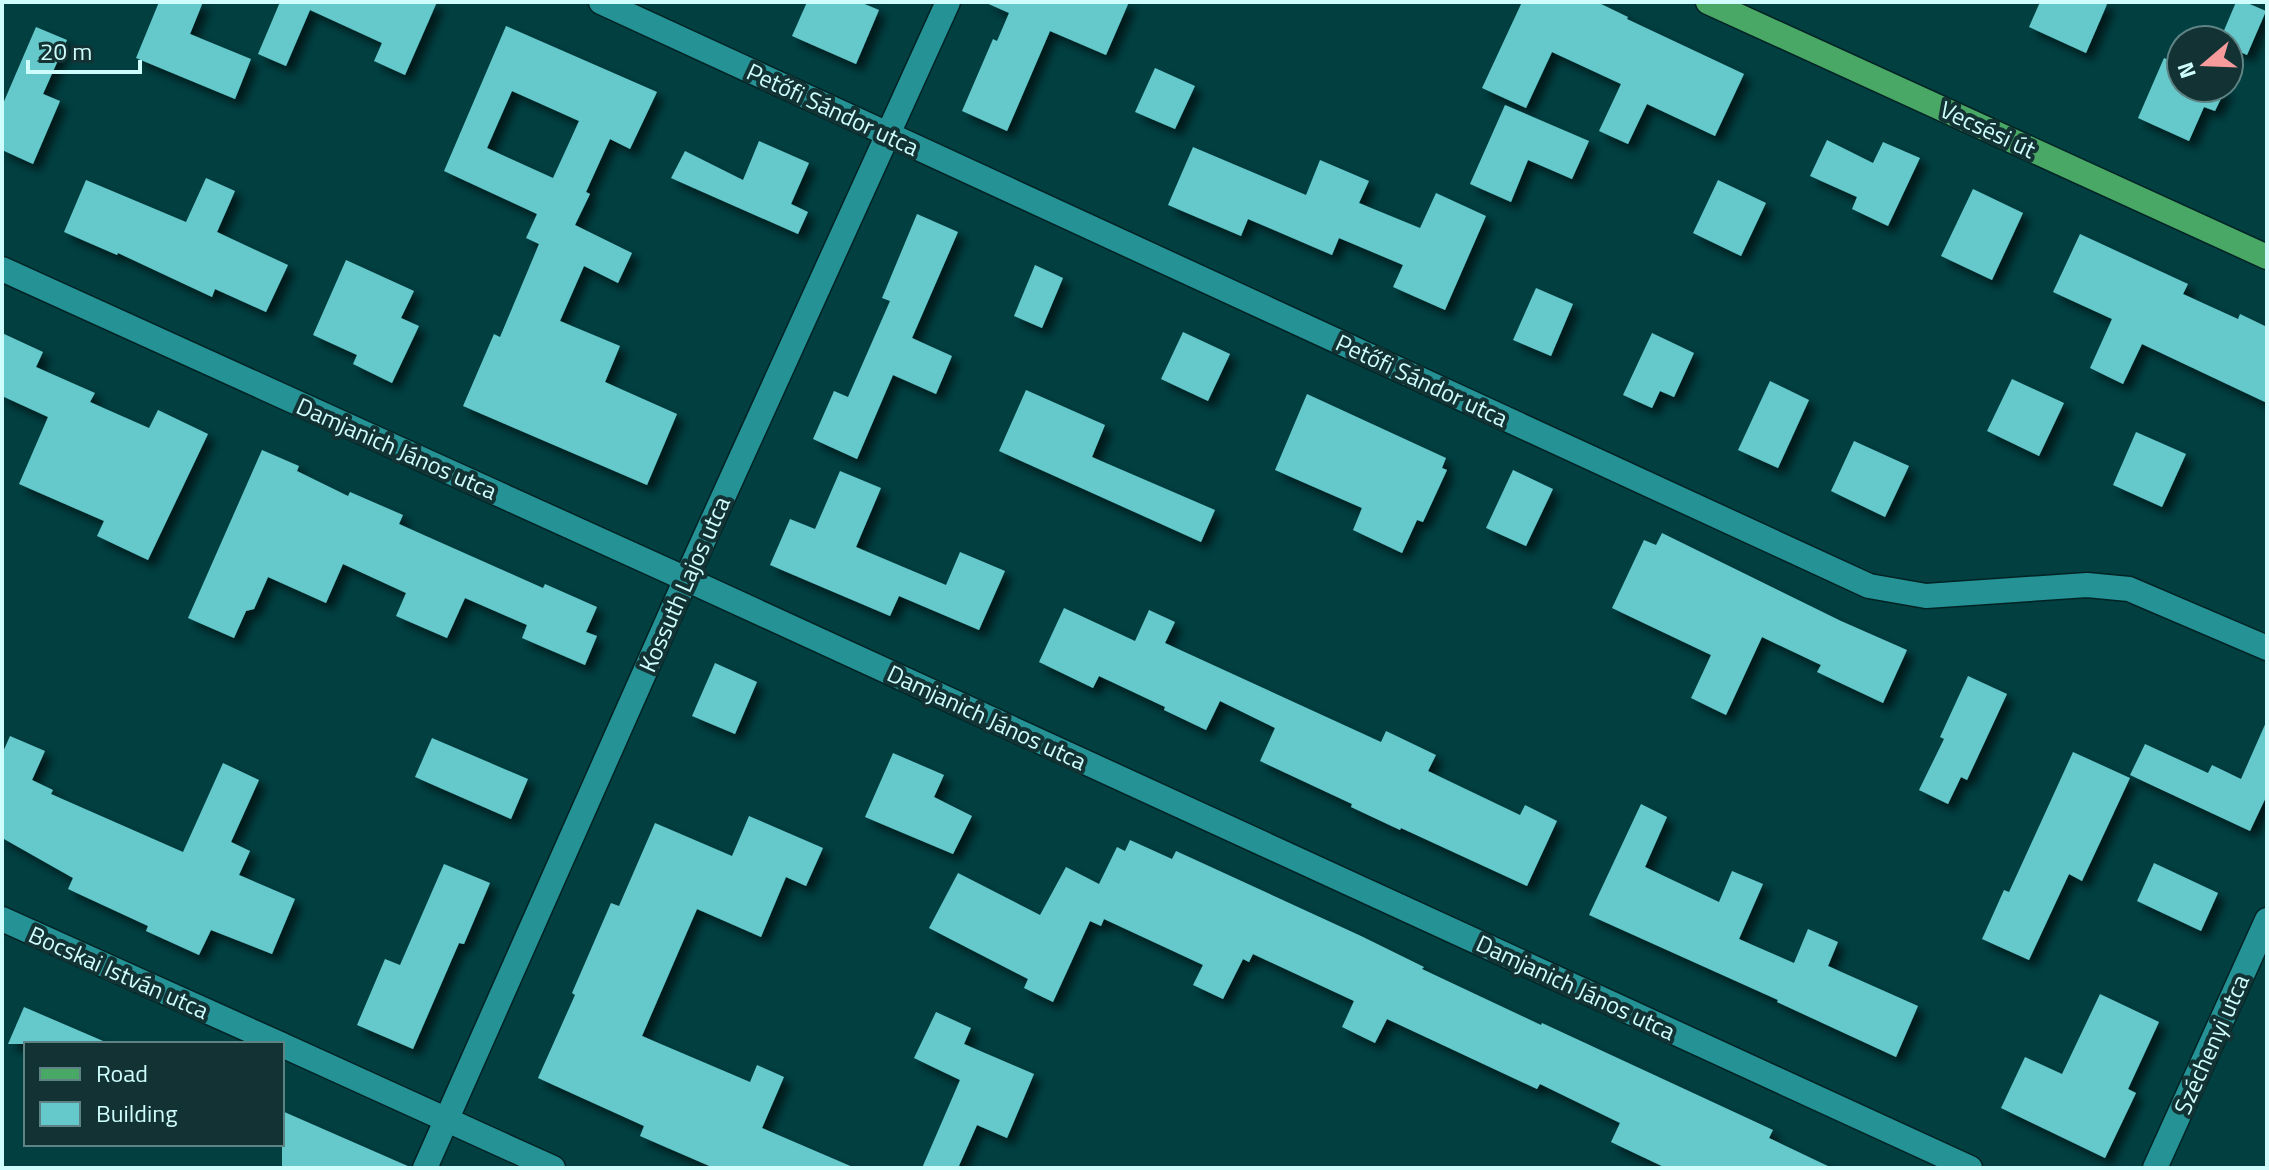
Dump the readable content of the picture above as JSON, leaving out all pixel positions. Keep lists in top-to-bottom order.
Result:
{
  "streets": {
    "main road": ["Vecsési út"],
    "street": [
      "Petőfi Sándor utca",
      "Damjanich János utca",
      "Kossuth Lajos utca",
      "Bocskai István utca",
      "Széchenyi utca"
    ]
  },
  "crossings": [
    ["Petőfi Sándor utca", "Kossuth Lajos utca"],
    ["Damjanich János utca", "Kossuth Lajos utca"],
    ["Kossuth Lajos utca", "Bocskai István utca"]
  ],
  "legend": ["Road", "Building"],
  "scale_bar": "20 m",
  "north": "left"
}
